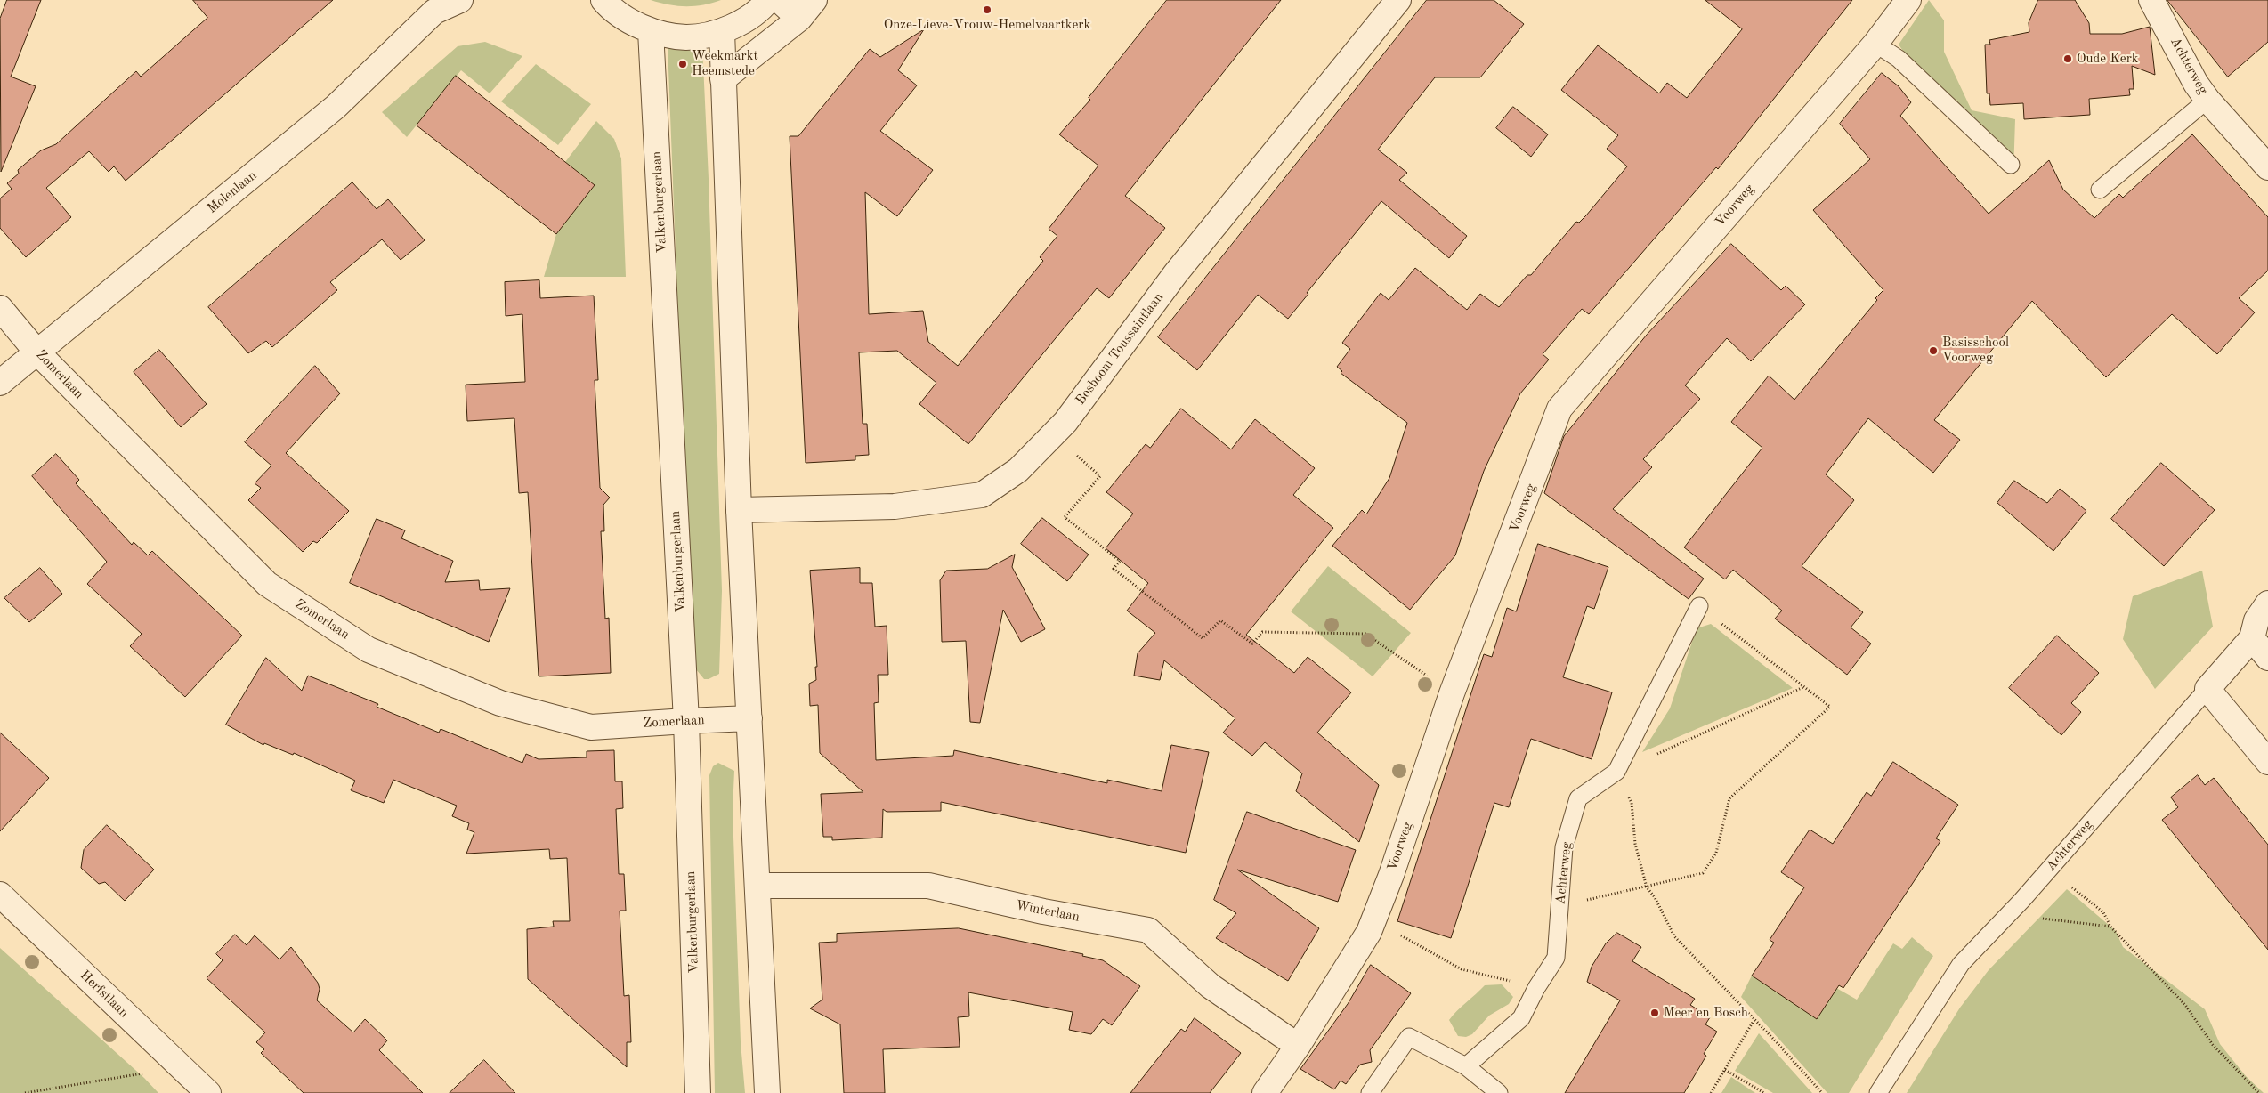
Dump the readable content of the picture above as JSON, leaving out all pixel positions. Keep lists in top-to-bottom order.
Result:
{
  "streets": {
    "street": [
      "Achterweg",
      "Molenlaan",
      "Valkenburgerlaan",
      "Voorweg",
      "Bosboom Toussaintlaan",
      "Zomerlaan",
      "Winterlaan",
      "Herfstlaan"
    ]
  },
  "crossings": [
    ["Molenlaan", "Zomerlaan"],
    ["Valkenburgerlaan", "Zomerlaan"],
    ["Voorweg", "Winterlaan"]
  ],
  "places": [
    "Onze-Lieve-Vrouw-Hemelvaartkerk",
    "Oude Kerk",
    "Weekmarkt Heemstede",
    "Basisschool Voorweg",
    "Meer en Bosch"
  ]
}
